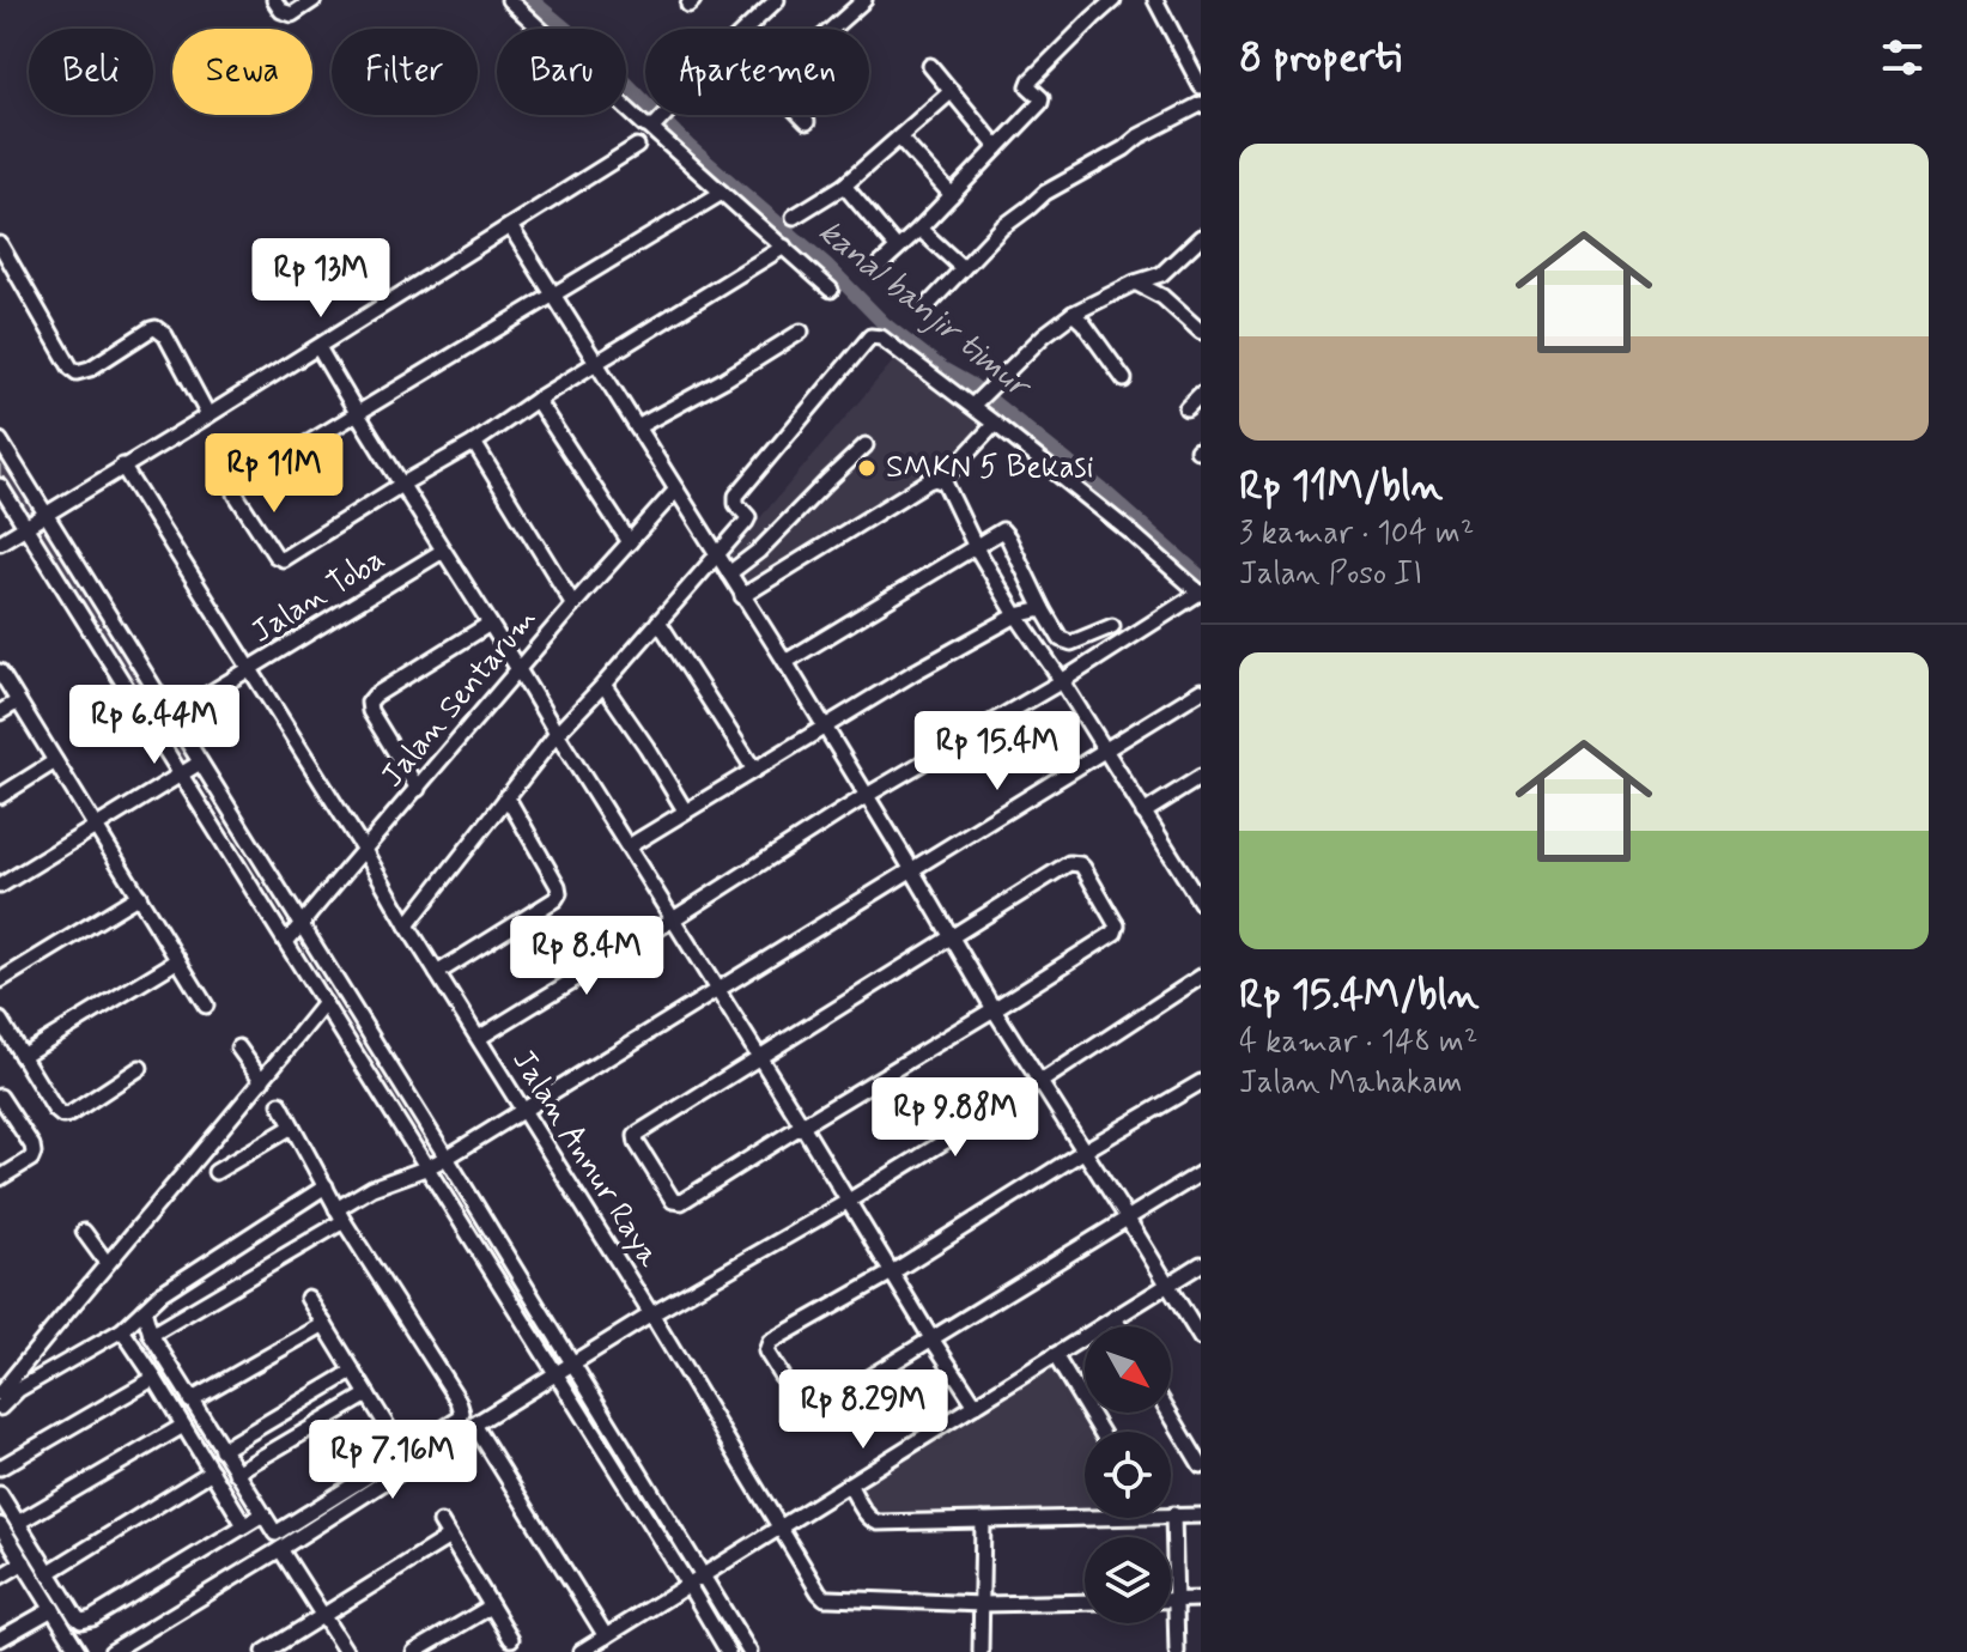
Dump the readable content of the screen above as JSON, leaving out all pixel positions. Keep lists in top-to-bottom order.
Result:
{
  "streets": {
    "street": ["Jalan Toba", "Jalan Sentarum", "Jalan Annur Raya"]
  },
  "crossings": [
    ["Jalan Toba", "Jalan Annur Raya"],
    ["Jalan Sentarum", "Jalan Annur Raya"]
  ],
  "water": ["kanal banjir timur"],
  "places": ["SMKN 5 Bekasi"],
  "north": "bottom right",
  "page": {
    "heading": "8 properti",
    "chip": [
      "Beli",
      "Sewa",
      "Filter",
      "Baru",
      "Apartemen"
    ],
    "list": [
      {
        "name": "Rp 11M/bln",
        "note": "3 kamar · 104 m² · Jalan Poso II"
      },
      {
        "name": "Rp 15.4M/bln",
        "note": "4 kamar · 148 m² · Jalan Mahakam"
      }
    ],
    "price": [
      "Rp 13M",
      "Rp 11M",
      "Rp 6.44M",
      "Rp 15.4M",
      "Rp 8.4M",
      "Rp 9.88M",
      "Rp 8.29M",
      "Rp 7.16M"
    ]
  }
}
